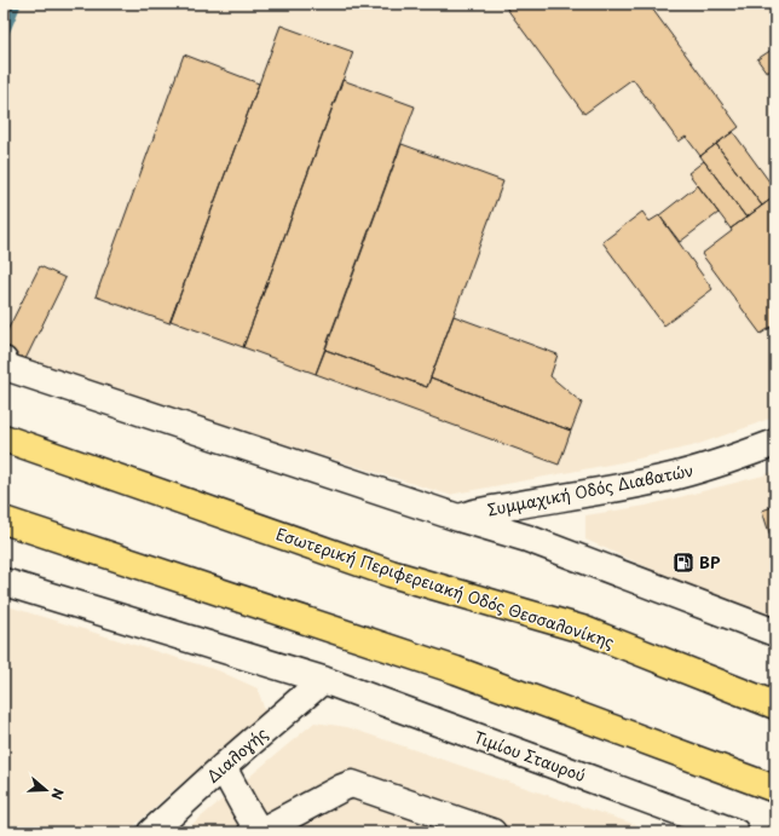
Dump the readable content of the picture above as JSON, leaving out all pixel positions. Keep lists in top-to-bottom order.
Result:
{
  "streets": {
    "highway": ["Εσωτερική Περιφερειακή Οδός Θεσσαλονίκης"],
    "street": ["Συμμαχική Οδός Διαβατών", "Διαλογής", "Τιμίου Σταυρού"]
  },
  "crossings": [
    ["Διαλογής", "Τιμίου Σταυρού"]
  ],
  "places": {
    "fuel station": ["BP"]
  },
  "north": "right"
}
